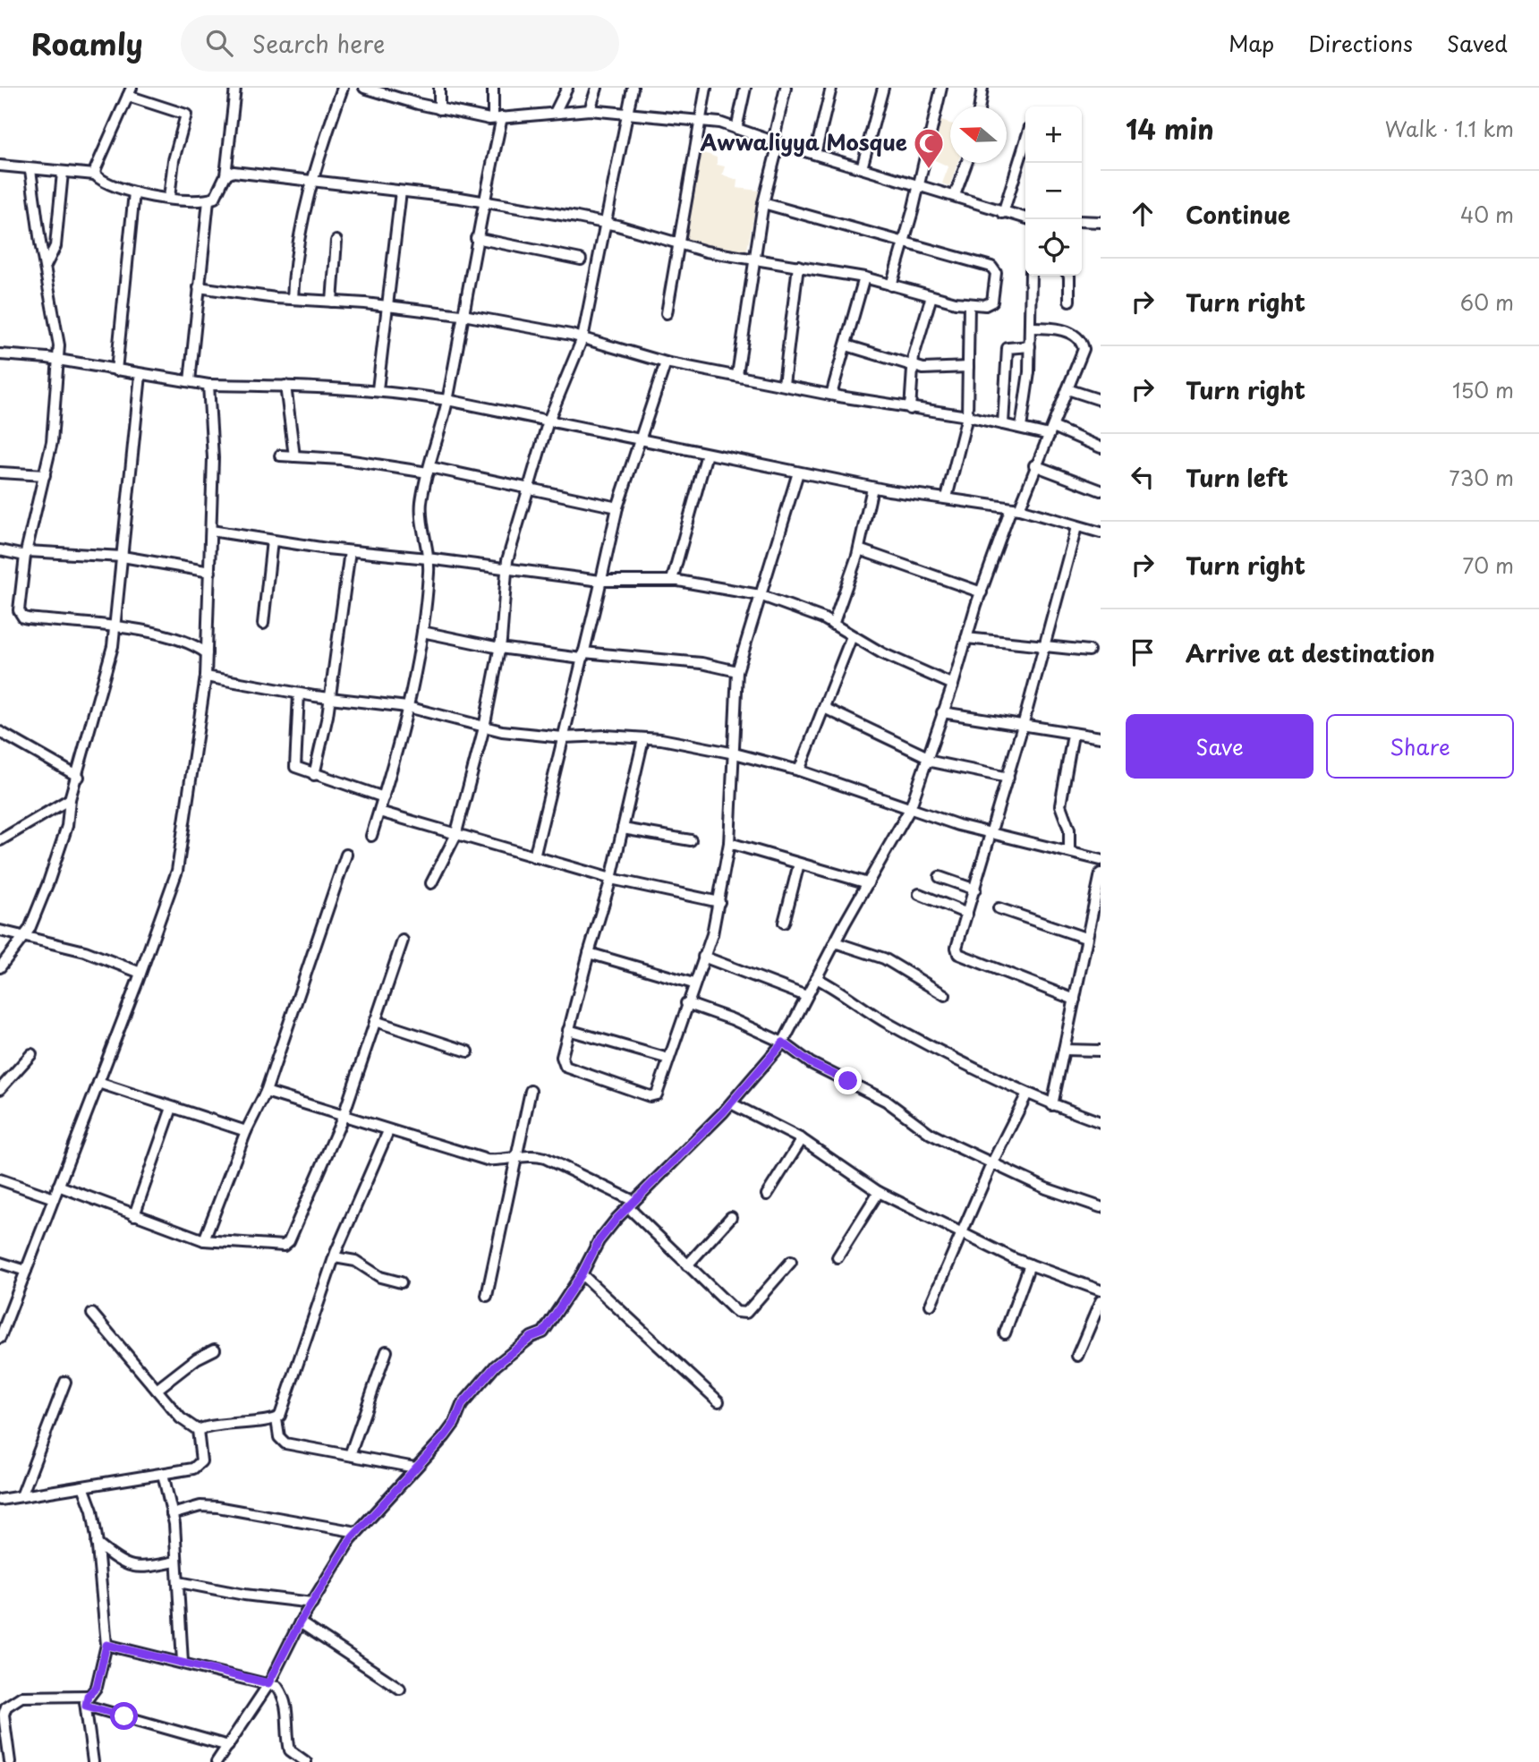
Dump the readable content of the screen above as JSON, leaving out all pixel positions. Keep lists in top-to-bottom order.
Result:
{
  "places": {
    "mosque": ["Awwaliyya Mosque"]
  },
  "north": "left",
  "page": {
    "header": "Roamly",
    "search": "Search here",
    "nav": ["Map", "Directions", "Saved"],
    "heading": ["14 min", "Walk · 1.1 km"],
    "map_buttons": ["+", "−"],
    "list": [
      ["Continue", "40 m"],
      ["Turn right", "60 m"],
      ["Turn right", "150 m"],
      ["Turn left", "730 m"],
      ["Turn right", "70 m"],
      "Arrive at destination"
    ],
    "buttons": ["Save", "Share"]
  }
}
